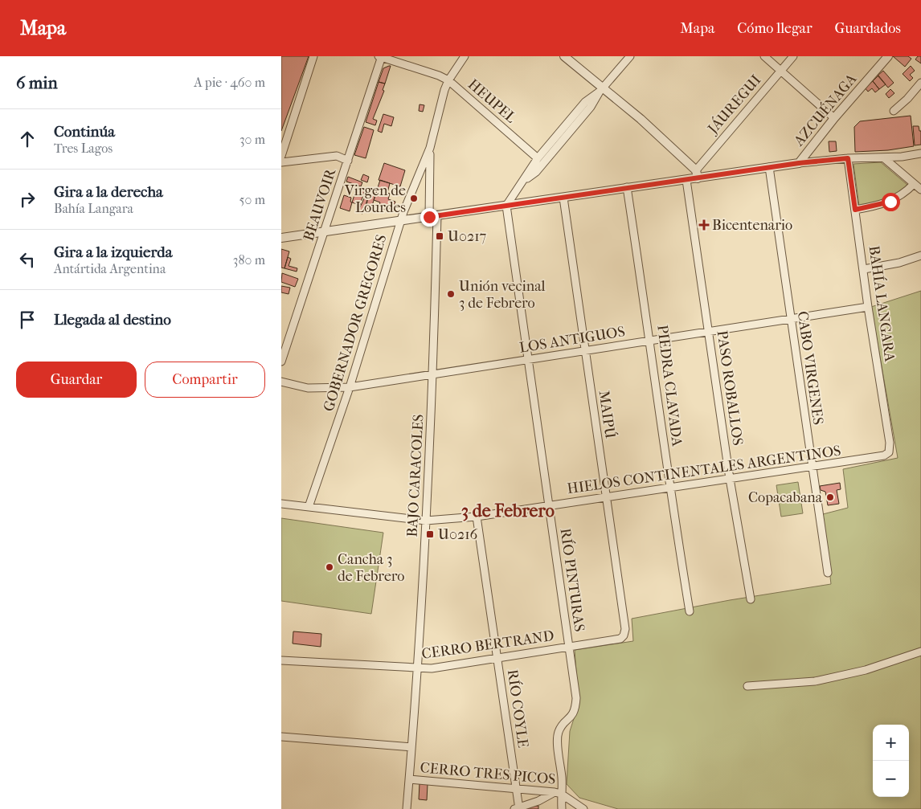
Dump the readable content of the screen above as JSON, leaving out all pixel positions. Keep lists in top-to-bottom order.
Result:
{
  "streets": {
    "street": [
      "HEUPEL",
      "JÁUREGUI",
      "AZCUÉNAGA",
      "BEAUVOIR",
      "BAHÍA LANGARA",
      "GOBERNADOR GREGORES",
      "LOS ANTIGUOS",
      "CABO VIRGENES",
      "PIEDRA CLAVADA",
      "PASO ROBALLOS",
      "MAIPÚ",
      "HIELOS CONTINENTALES ARGENTINOS",
      "BAJO CARACOLES",
      "RÍO PINTURAS",
      "CERRO BERTRAND",
      "RÍO COYLE",
      "CERRO TRES PICOS"
    ]
  },
  "crossings": [
    ["HEUPEL", "BEAUVOIR"],
    ["HEUPEL", "GOBERNADOR GREGORES"],
    ["BAHÍA LANGARA", "LOS ANTIGUOS"],
    ["BAHÍA LANGARA", "HIELOS CONTINENTALES ARGENTINOS"],
    ["GOBERNADOR GREGORES", "LOS ANTIGUOS"],
    ["GOBERNADOR GREGORES", "HIELOS CONTINENTALES ARGENTINOS"],
    ["GOBERNADOR GREGORES", "BAJO CARACOLES"],
    ["LOS ANTIGUOS", "CABO VIRGENES"],
    ["LOS ANTIGUOS", "PIEDRA CLAVADA"],
    ["LOS ANTIGUOS", "PASO ROBALLOS"],
    ["LOS ANTIGUOS", "MAIPÚ"],
    ["LOS ANTIGUOS", "BAJO CARACOLES"],
    ["LOS ANTIGUOS", "RÍO PINTURAS"],
    ["CABO VIRGENES", "HIELOS CONTINENTALES ARGENTINOS"],
    ["PIEDRA CLAVADA", "HIELOS CONTINENTALES ARGENTINOS"],
    ["PASO ROBALLOS", "HIELOS CONTINENTALES ARGENTINOS"],
    ["MAIPÚ", "HIELOS CONTINENTALES ARGENTINOS"],
    ["MAIPÚ", "CERRO BERTRAND"],
    ["HIELOS CONTINENTALES ARGENTINOS", "BAJO CARACOLES"],
    ["HIELOS CONTINENTALES ARGENTINOS", "RÍO PINTURAS"],
    ["HIELOS CONTINENTALES ARGENTINOS", "RÍO COYLE"],
    ["BAJO CARACOLES", "CERRO BERTRAND"],
    ["BAJO CARACOLES", "CERRO TRES PICOS"],
    ["RÍO PINTURAS", "CERRO BERTRAND"],
    ["RÍO PINTURAS", "CERRO TRES PICOS"],
    ["CERRO BERTRAND", "RÍO COYLE"],
    ["RÍO COYLE", "CERRO TRES PICOS"]
  ],
  "districts": ["3 de Febrero"],
  "places": {
    "other": [
      "Virgen de Lourdes",
      "Unión vecinal 3 de Febrero",
      "Copacabana",
      "Cancha 3 de Febrero"
    ],
    "health": ["Bicentenario"],
    "transit": ["U0217", "U0216"]
  },
  "page": {
    "header": "Mapa",
    "nav": ["Mapa", "Cómo llegar", "Guardados"],
    "heading": ["6 min", "A pie · 460 m"],
    "list": [
      ["Continúa", "Tres Lagos", "30 m"],
      ["Gira a la derecha", "Bahía Langara", "50 m"],
      ["Gira a la izquierda", "Antártida Argentina", "380 m"],
      "Llegada al destino"
    ],
    "buttons": ["Guardar", "Compartir"],
    "map_buttons": ["+", "−"]
  }
}
